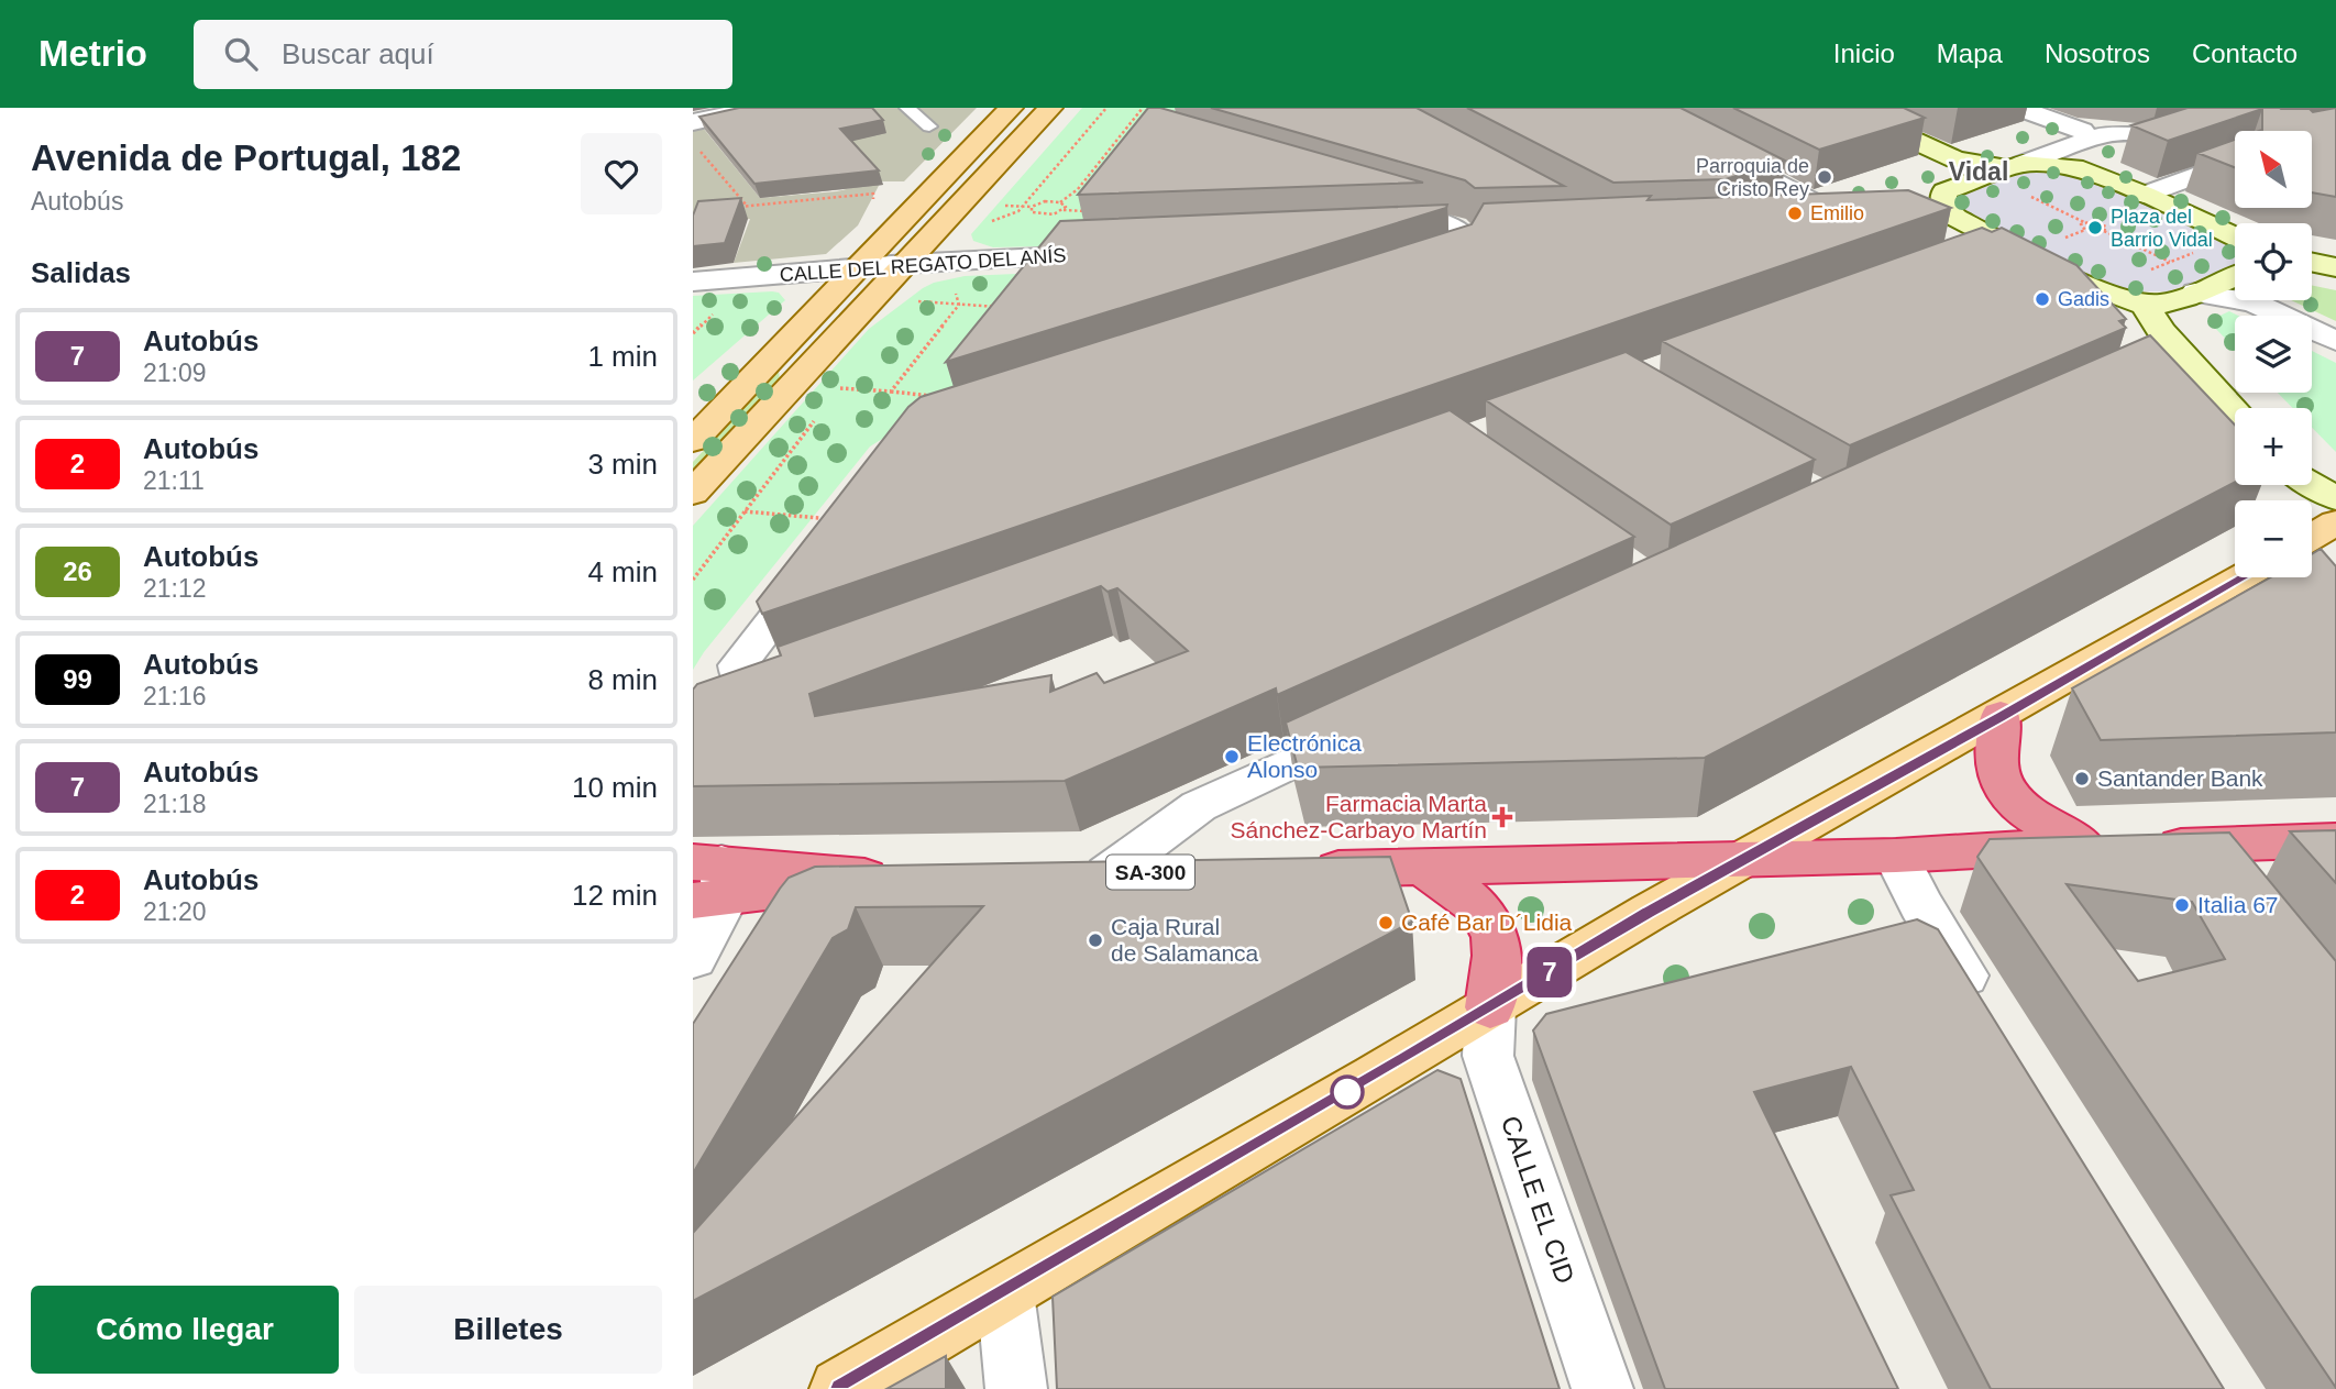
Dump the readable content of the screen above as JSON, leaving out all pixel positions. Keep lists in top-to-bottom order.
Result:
{
  "streets": {
    "highway": ["SA-300"],
    "street": ["CALLE DEL REGATO DEL ANÍS", "CALLE EL CID"]
  },
  "districts": ["Vidal"],
  "places": {
    "other": [
      "Parroquia de Cristo Rey",
      "Emilio",
      "Plaza del Barrio Vidal",
      "Gadis",
      "Electrónica Alonso",
      "Santander Bank",
      "Italia 67",
      "Café Bar D´Lidia",
      "Caja Rural de Salamanca"
    ],
    "health": ["Farmacia Marta Sánchez-Carbayo Martín"]
  },
  "lines": ["bus line 7"],
  "north": "top left",
  "page": {
    "header": "Metrio",
    "search": "Buscar aquí",
    "nav": [
      "Inicio",
      "Mapa",
      "Nosotros",
      "Contacto"
    ],
    "heading": [
      ["Avenida de Portugal, 182", "Autobús"],
      "Salidas"
    ],
    "on_map": "7",
    "map_buttons": ["+", "−"],
    "list": [
      {
        "mark": "7",
        "name": "Autobús",
        "note": "21:09",
        "value": "1 min"
      },
      {
        "mark": "2",
        "name": "Autobús",
        "note": "21:11",
        "value": "3 min"
      },
      {
        "mark": "26",
        "name": "Autobús",
        "note": "21:12",
        "value": "4 min"
      },
      {
        "mark": "99",
        "name": "Autobús",
        "note": "21:16",
        "value": "8 min"
      },
      {
        "mark": "7",
        "name": "Autobús",
        "note": "21:18",
        "value": "10 min"
      },
      {
        "mark": "2",
        "name": "Autobús",
        "note": "21:20",
        "value": "12 min"
      }
    ],
    "buttons": ["Cómo llegar", "Billetes"]
  }
}
